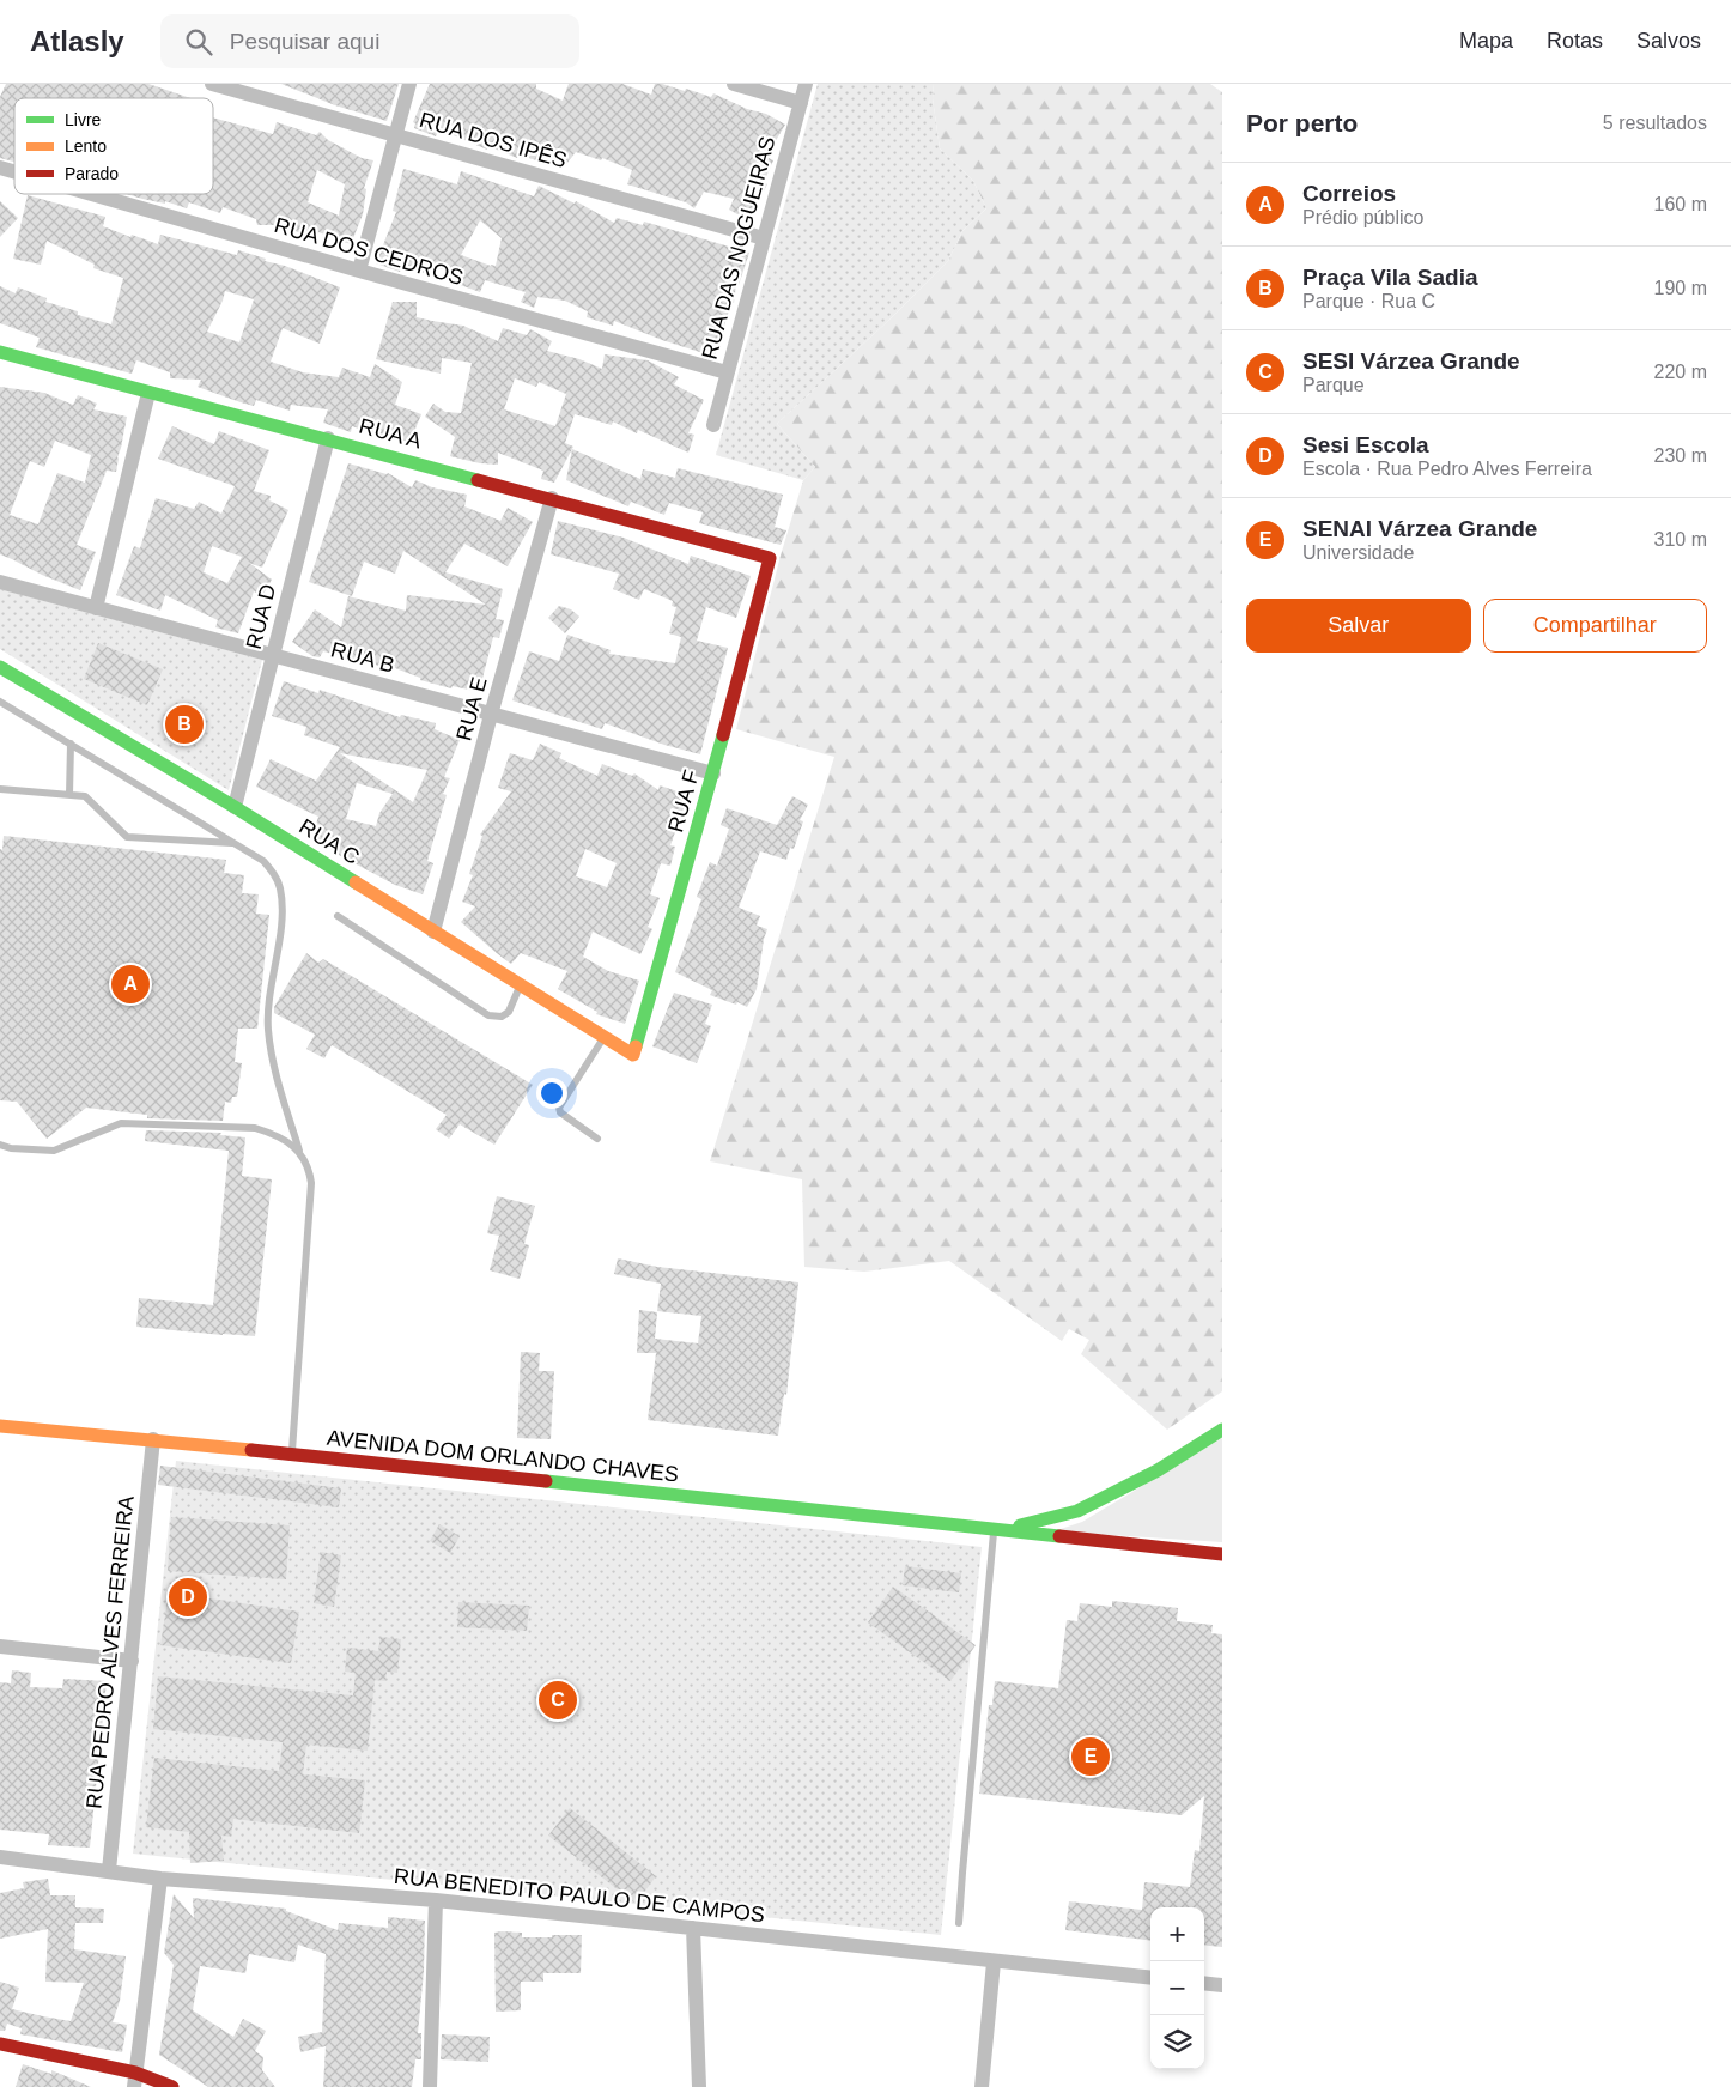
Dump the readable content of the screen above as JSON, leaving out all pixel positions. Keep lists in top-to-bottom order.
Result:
{
  "streets": {
    "street": [
      "RUA DOS IPÊS",
      "RUA DAS NOGUEIRAS",
      "RUA DOS CEDROS",
      "RUA A",
      "RUA D",
      "RUA B",
      "RUA E",
      "RUA F",
      "RUA C",
      "AVENIDA DOM ORLANDO CHAVES",
      "RUA PEDRO ALVES FERREIRA",
      "RUA BENEDITO PAULO DE CAMPOS"
    ]
  },
  "crossings": [
    ["RUA DOS IPÊS", "RUA DAS NOGUEIRAS"],
    ["RUA DAS NOGUEIRAS", "RUA DOS CEDROS"],
    ["RUA A", "RUA D"],
    ["RUA A", "RUA E"],
    ["RUA A", "RUA F"],
    ["RUA D", "RUA B"],
    ["RUA D", "RUA C"],
    ["RUA B", "RUA E"],
    ["RUA B", "RUA F"],
    ["RUA E", "RUA C"],
    ["RUA F", "RUA C"],
    ["AVENIDA DOM ORLANDO CHAVES", "RUA PEDRO ALVES FERREIRA"],
    ["RUA PEDRO ALVES FERREIRA", "RUA BENEDITO PAULO DE CAMPOS"]
  ],
  "legend": ["Livre", "Lento", "Parado"],
  "page": {
    "header": "Atlasly",
    "search": "Pesquisar aqui",
    "nav": ["Mapa", "Rotas", "Salvos"],
    "heading": ["Por perto", "5 resultados"],
    "list": [
      {
        "mark": "A",
        "name": "Correios",
        "note": "Prédio público",
        "value": "160 m"
      },
      {
        "mark": "B",
        "name": "Praça Vila Sadia",
        "note": "Parque · Rua C",
        "value": "190 m"
      },
      {
        "mark": "C",
        "name": "SESI Várzea Grande",
        "note": "Parque",
        "value": "220 m"
      },
      {
        "mark": "D",
        "name": "Sesi Escola",
        "note": "Escola · Rua Pedro Alves Ferreira",
        "value": "230 m"
      },
      {
        "mark": "E",
        "name": "SENAI Várzea Grande",
        "note": "Universidade",
        "value": "310 m"
      }
    ],
    "buttons": ["Salvar", "Compartilhar"],
    "pins": [
      "B",
      "A",
      "D",
      "C",
      "E"
    ],
    "map_buttons": ["+", "−"]
  }
}
